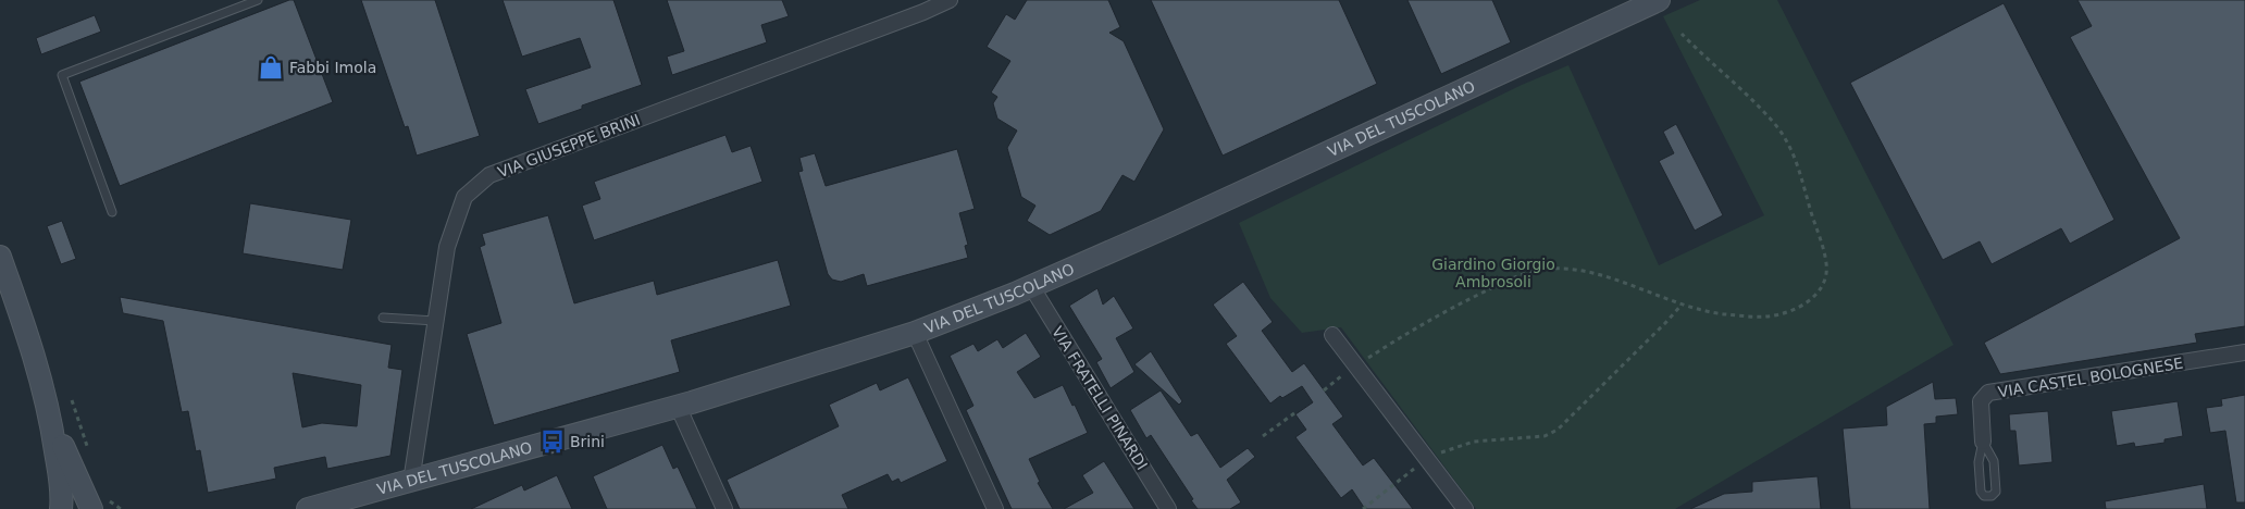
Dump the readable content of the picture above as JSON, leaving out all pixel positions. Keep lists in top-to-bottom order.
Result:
{
  "streets": {
    "street": [
      "VIA DEL TUSCOLANO",
      "VIA GIUSEPPE BRINI",
      "VIA CASTEL BOLOGNESE",
      "VIA FRATELLI PINARDI"
    ]
  },
  "crossings": [
    ["VIA DEL TUSCOLANO", "VIA GIUSEPPE BRINI"],
    ["VIA DEL TUSCOLANO", "VIA FRATELLI PINARDI"]
  ],
  "parks": ["Giardino Giorgio Ambrosoli"],
  "places": {
    "shop": ["Fabbi Imola"],
    "bus stop": ["Brini"]
  }
}
